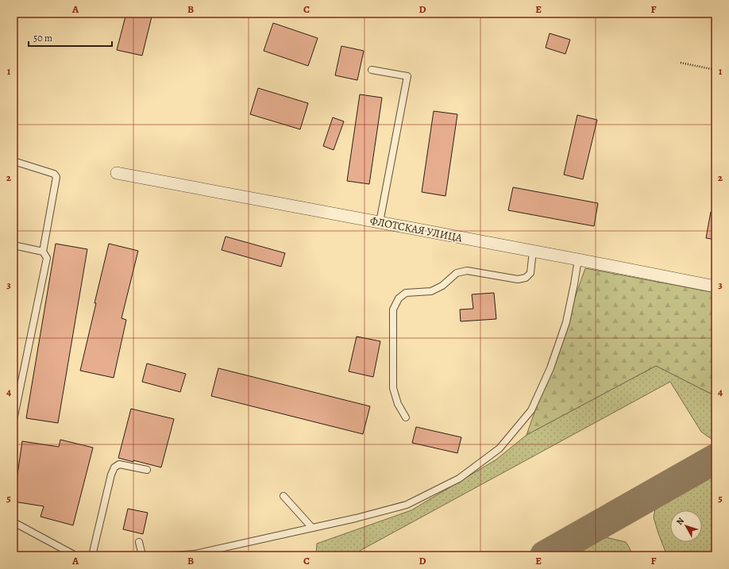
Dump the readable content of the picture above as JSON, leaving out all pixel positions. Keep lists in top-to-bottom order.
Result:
{
  "streets": {
    "street": ["ФЛОТСКАЯ УЛИЦА"]
  },
  "scale_bar": "50 m",
  "north": "top left",
  "grid": {
    "columns": [
      "A",
      "B",
      "C",
      "D",
      "E",
      "F"
    ],
    "rows": [
      "1",
      "2",
      "3",
      "4",
      "5"
    ]
  }
}
